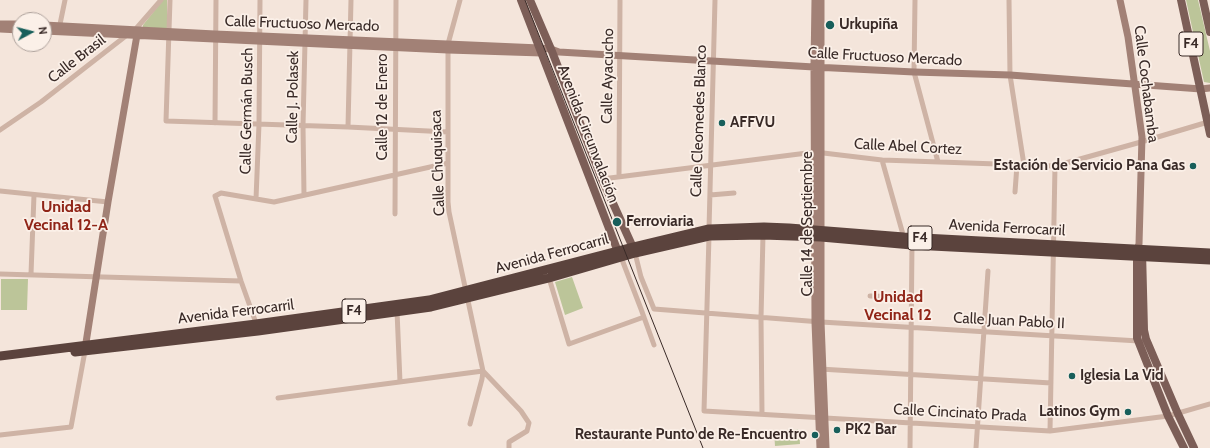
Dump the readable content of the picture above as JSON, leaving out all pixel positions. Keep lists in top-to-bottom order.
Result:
{
  "streets": {
    "highway": ["F4", "Avenida Ferrocarril"],
    "main road": [
      "Calle Fructuoso Mercado",
      "Calle Cochabamba",
      "Avenida Circunvalación",
      "Calle 14 de Septiembre"
    ],
    "street": [
      "Calle Brasil",
      "Calle Ayacucho",
      "Calle J. Polasek",
      "Calle 12 de Enero",
      "Calle Germán Busch",
      "Calle Cleomedes Blanco",
      "Calle Abel Cortez",
      "Calle Chuquisaca",
      "Calle Juan Pablo II",
      "Calle Cincinato Prada"
    ]
  },
  "crossings": [
    ["Calle Fructuoso Mercado", "F4"],
    ["Calle Fructuoso Mercado", "Calle Brasil"],
    ["Calle Fructuoso Mercado", "Calle Ayacucho"],
    ["Calle Fructuoso Mercado", "Calle Cochabamba"],
    ["Calle Fructuoso Mercado", "Calle J. Polasek"],
    ["Calle Fructuoso Mercado", "Calle 12 de Enero"],
    ["Calle Fructuoso Mercado", "Calle Germán Busch"],
    ["Calle Fructuoso Mercado", "Calle Cleomedes Blanco"],
    ["Calle Fructuoso Mercado", "Avenida Circunvalación"],
    ["Calle Fructuoso Mercado", "Calle Chuquisaca"],
    ["Calle Fructuoso Mercado", "Calle 14 de Septiembre"],
    ["F4", "Calle Abel Cortez"],
    ["Calle Ayacucho", "Calle Abel Cortez"],
    ["Calle Cochabamba", "Calle Abel Cortez"],
    ["Calle Cochabamba", "Avenida Ferrocarril"],
    ["Calle Cleomedes Blanco", "Calle Abel Cortez"],
    ["Calle Cleomedes Blanco", "Avenida Ferrocarril"],
    ["Calle Cleomedes Blanco", "Calle Juan Pablo II"],
    ["Calle Cleomedes Blanco", "Calle Cincinato Prada"],
    ["Avenida Circunvalación", "Calle Abel Cortez"],
    ["Avenida Circunvalación", "Avenida Ferrocarril"],
    ["Avenida Circunvalación", "Calle Juan Pablo II"],
    ["Calle Abel Cortez", "Calle 14 de Septiembre"],
    ["Calle Chuquisaca", "Avenida Ferrocarril"],
    ["Calle 14 de Septiembre", "Avenida Ferrocarril"],
    ["Calle 14 de Septiembre", "Calle Juan Pablo II"],
    ["Calle 14 de Septiembre", "Calle Cincinato Prada"]
  ],
  "districts": ["Unidad Vecinal 12-A", "Unidad Vecinal 12"],
  "places": [
    "Urkupiña",
    "AFFVU",
    "Estación de Servicio Pana Gas",
    "Ferroviaria",
    "Iglesia La Vid",
    "Latinos Gym",
    "PK2 Bar",
    "Restaurante Punto de Re-Encuentro"
  ],
  "north": "right"
}
